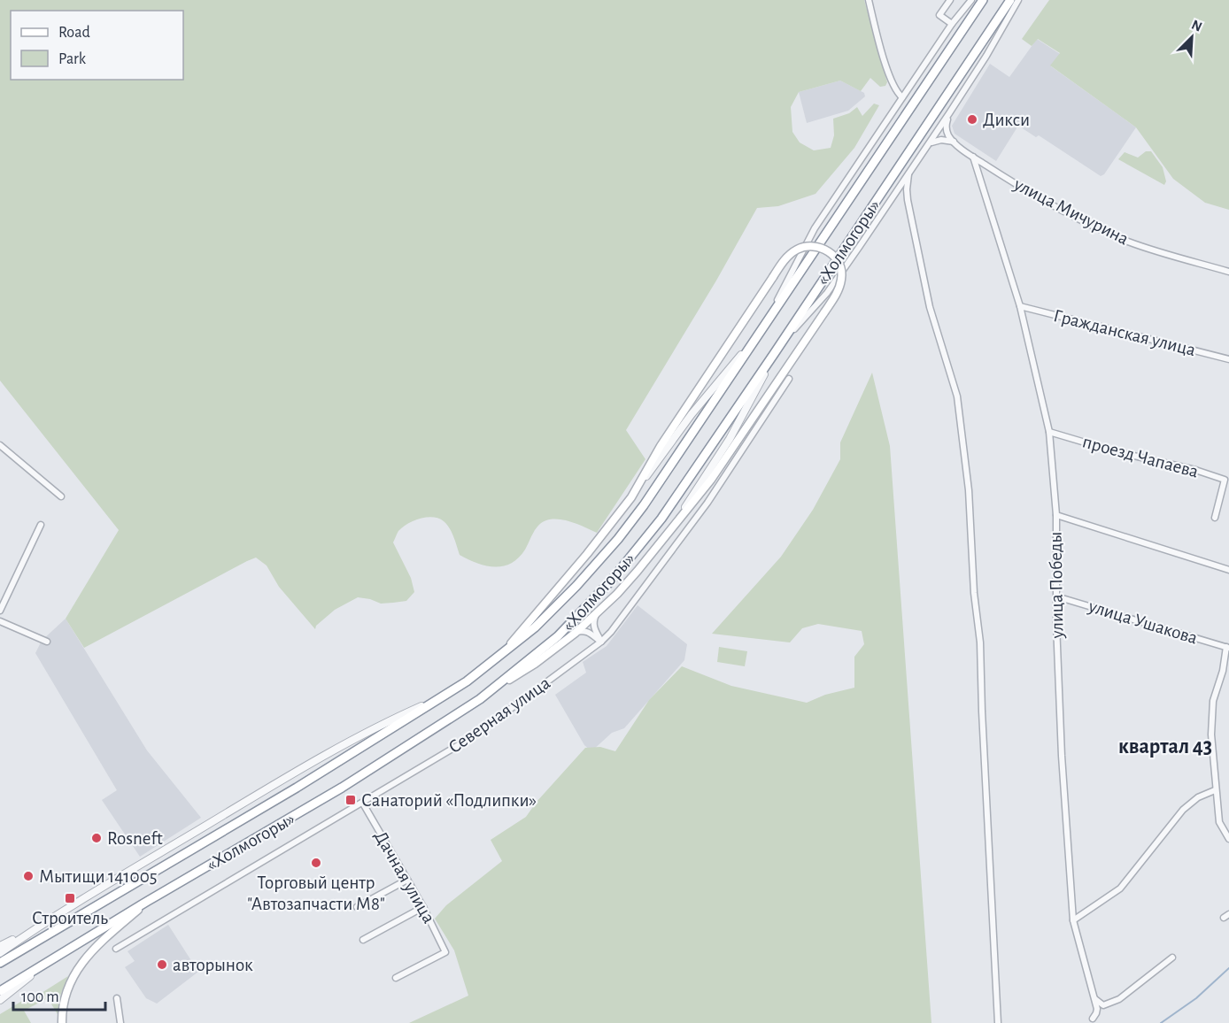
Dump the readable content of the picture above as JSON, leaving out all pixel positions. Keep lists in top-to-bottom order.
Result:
{
  "streets": {
    "highway": ["«Холмогоры»"],
    "street": [
      "улица Мичурина",
      "Гражданская улица",
      "проезд Чапаева",
      "улица Победы",
      "улица Ушакова",
      "Северная улица",
      "Дачная улица"
    ]
  },
  "crossings": [
    ["улица Мичурина", "улица Победы"],
    ["Гражданская улица", "улица Победы"],
    ["проезд Чапаева", "улица Победы"],
    ["улица Победы", "улица Ушакова"],
    ["Северная улица", "Дачная улица"]
  ],
  "districts": ["квартал 43"],
  "places": {
    "other": [
      "Дикси",
      "Rosneft",
      "Торговый центр \"Автозапчасти М8\"",
      "Мытищи 141005",
      "авторынок"
    ],
    "transit": ["Санаторий «Подлипки»", "Строитель"]
  },
  "legend": ["Road", "Park"],
  "scale_bar": "100 m",
  "north": "top right"
}
